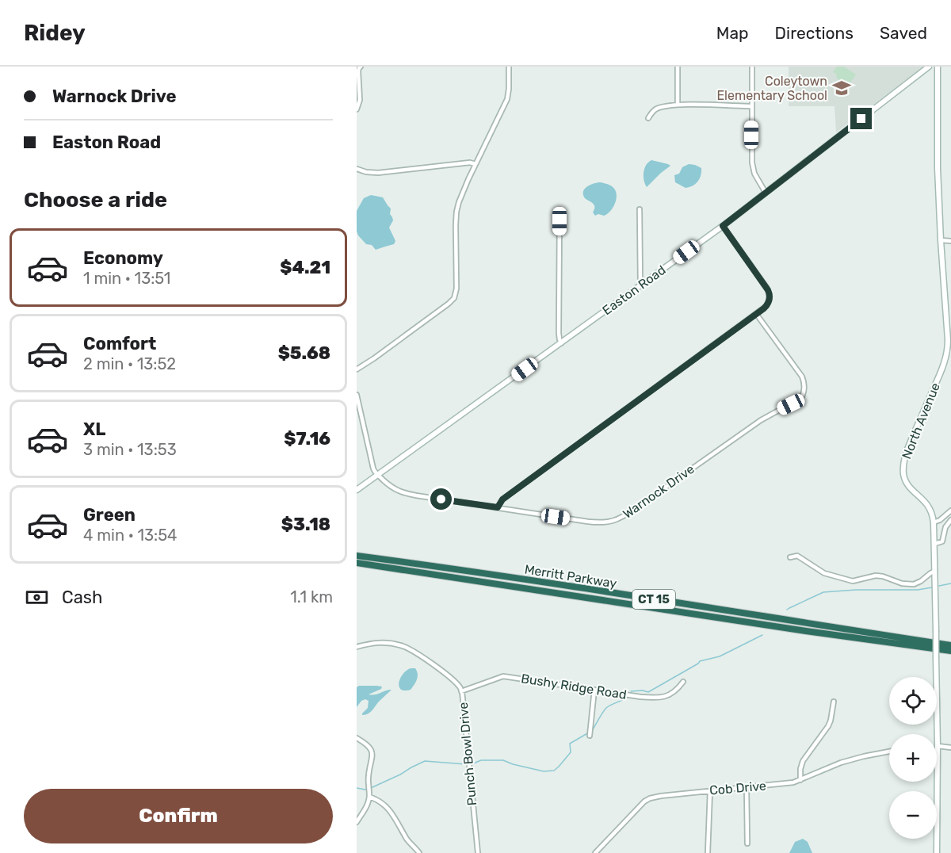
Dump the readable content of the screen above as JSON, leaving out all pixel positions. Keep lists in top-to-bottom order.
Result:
{
  "streets": {
    "highway": ["Merritt Parkway", "CT 15"],
    "street": [
      "Easton Road",
      "North Avenue",
      "Warnock Drive",
      "Bushy Ridge Road",
      "Punch Bowl Drive",
      "Cob Drive"
    ]
  },
  "crossings": [
    ["Easton Road", "Warnock Drive"],
    ["Bushy Ridge Road", "Punch Bowl Drive"]
  ],
  "places": {
    "school or university": ["Coleytown Elementary School"]
  },
  "page": {
    "header": "Ridey",
    "nav": ["Map", "Directions", "Saved"],
    "banner": ["Warnock Drive", "Easton Road"],
    "heading": "Choose a ride",
    "list": [
      {
        "name": "Economy",
        "note": "1 min · 13:51",
        "value": "$4.21"
      },
      {
        "name": "Comfort",
        "note": "2 min · 13:52",
        "value": "$5.68"
      },
      {
        "name": "XL",
        "note": "3 min · 13:53",
        "value": "$7.16"
      },
      {
        "name": "Green",
        "note": "4 min · 13:54",
        "value": "$3.18"
      }
    ],
    "pay": ["Cash", "1.1 km"],
    "map_buttons": ["+", "−"],
    "buttons": "Confirm"
  }
}
